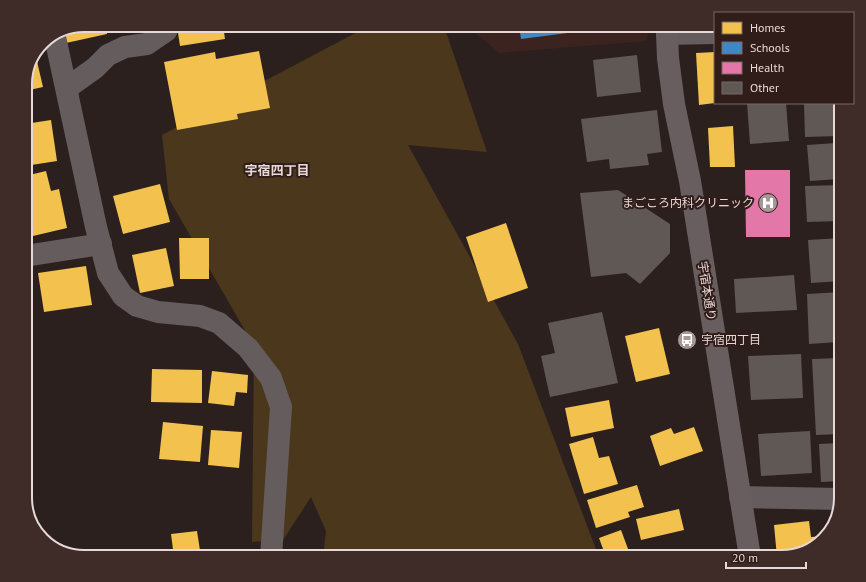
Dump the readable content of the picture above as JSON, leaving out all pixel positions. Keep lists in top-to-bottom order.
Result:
{
  "streets": {
    "street": ["宇宿本通り"]
  },
  "districts": ["宇宿四丁目"],
  "places": {
    "hospital": ["まごころ内科クリニック"],
    "bus stop": ["宇宿四丁目"]
  },
  "legend": [
    "Homes",
    "Schools",
    "Health",
    "Other"
  ],
  "scale_bar": "20 m"
}
